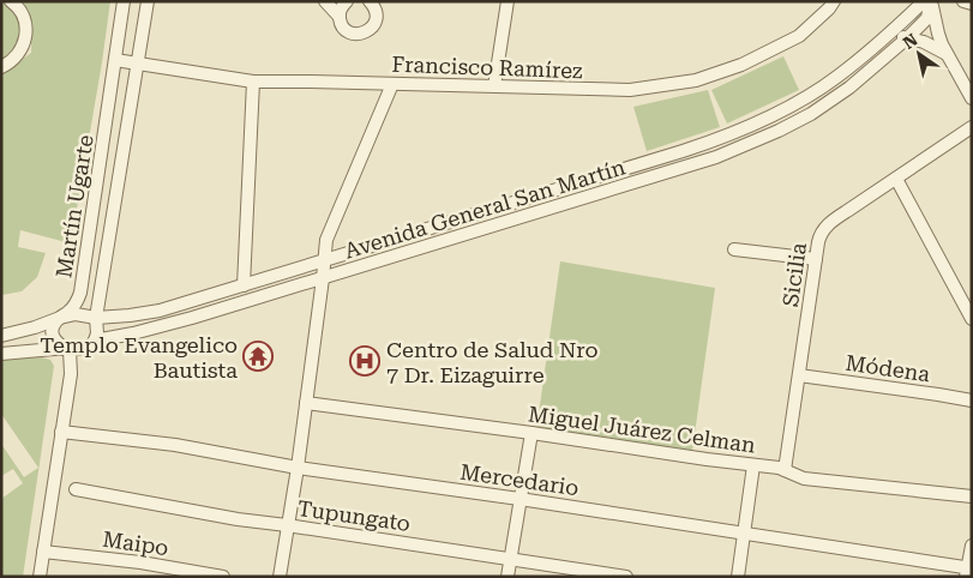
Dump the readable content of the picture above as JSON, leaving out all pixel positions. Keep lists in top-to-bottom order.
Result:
{
  "streets": {
    "street": [
      "Francisco Ramírez",
      "Martín Ugarte",
      "Avenida General San Martín",
      "Sicilia",
      "Módena",
      "Miguel Juárez Celman",
      "Mercedario",
      "Tupungato",
      "Maipo"
    ]
  },
  "crossings": [
    ["Francisco Ramírez", "Martín Ugarte"],
    ["Martín Ugarte", "Avenida General San Martín"],
    ["Sicilia", "Módena"],
    ["Sicilia", "Miguel Juárez Celman"]
  ],
  "places": {
    "temple": ["Templo Evangelico Bautista"],
    "hospital": ["Centro de Salud Nro 7 Dr. Eizaguirre"]
  },
  "north": "top left"
}
